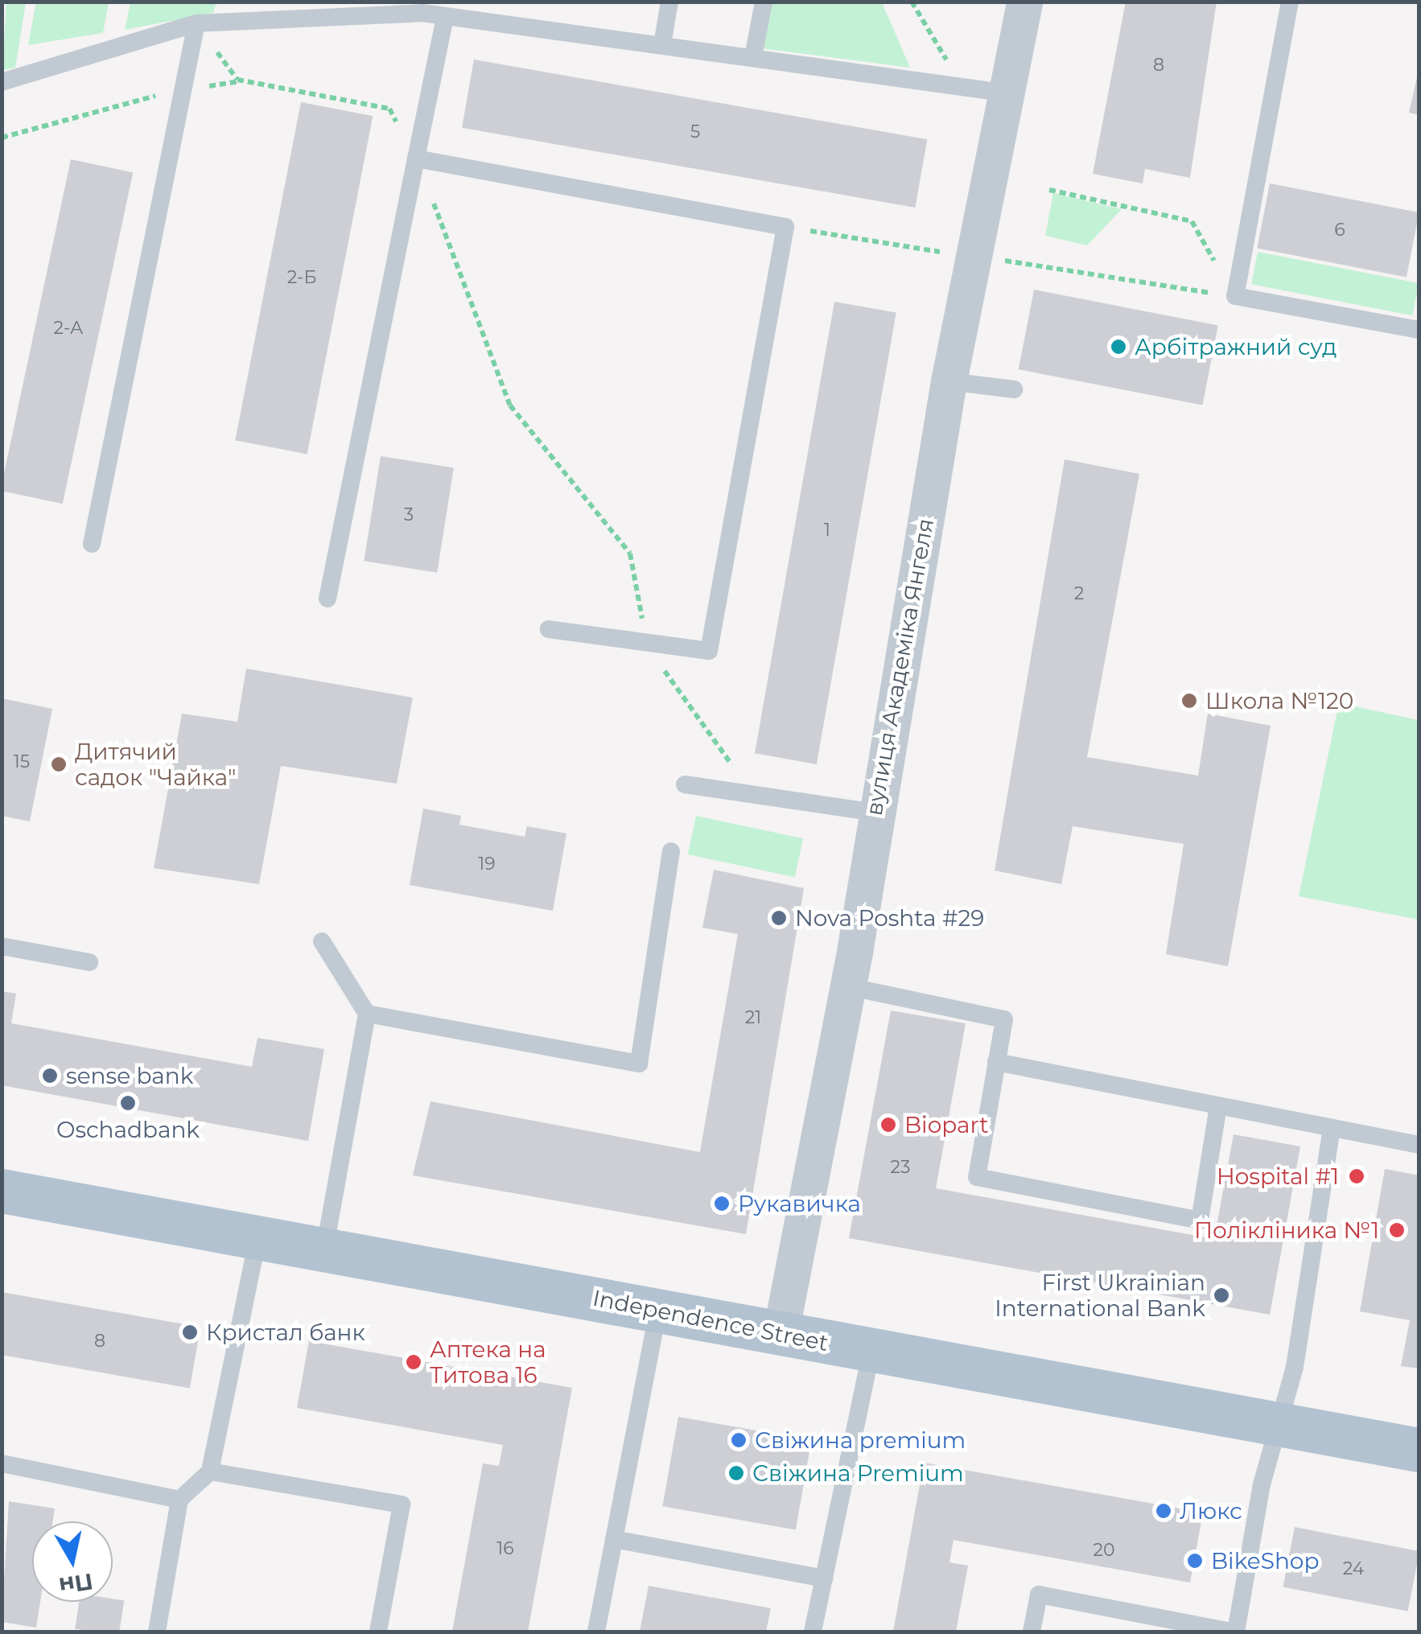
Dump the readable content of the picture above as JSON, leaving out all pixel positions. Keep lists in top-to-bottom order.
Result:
{
  "streets": {
    "main road": ["Independence Street"],
    "street": ["вулиця Академіка Янгеля"]
  },
  "crossings": [
    ["вулиця Академіка Янгеля", "Independence Street"]
  ],
  "places": [
    "Арбітражний суд",
    "Школа №120",
    "Дитячий садок \"Чайка\"",
    "Nova Poshta #29",
    "sense bank",
    "Oschadbank",
    "Biopart",
    "Hospital #1",
    "Рукавичка",
    "Полікліника №1",
    "First Ukrainian International Bank",
    "Кристал банк",
    "Аптека на Титова 16",
    "Свіжина premium",
    "Свіжина Premium",
    "Люкс",
    "BikeShop"
  ],
  "house_numbers": [
    "8",
    "5",
    "6",
    "2-Б",
    "2-А",
    "3",
    "1",
    "2",
    "15",
    "19",
    "21",
    "23",
    "8",
    "16",
    "20",
    "24"
  ],
  "north": "bottom"
}
